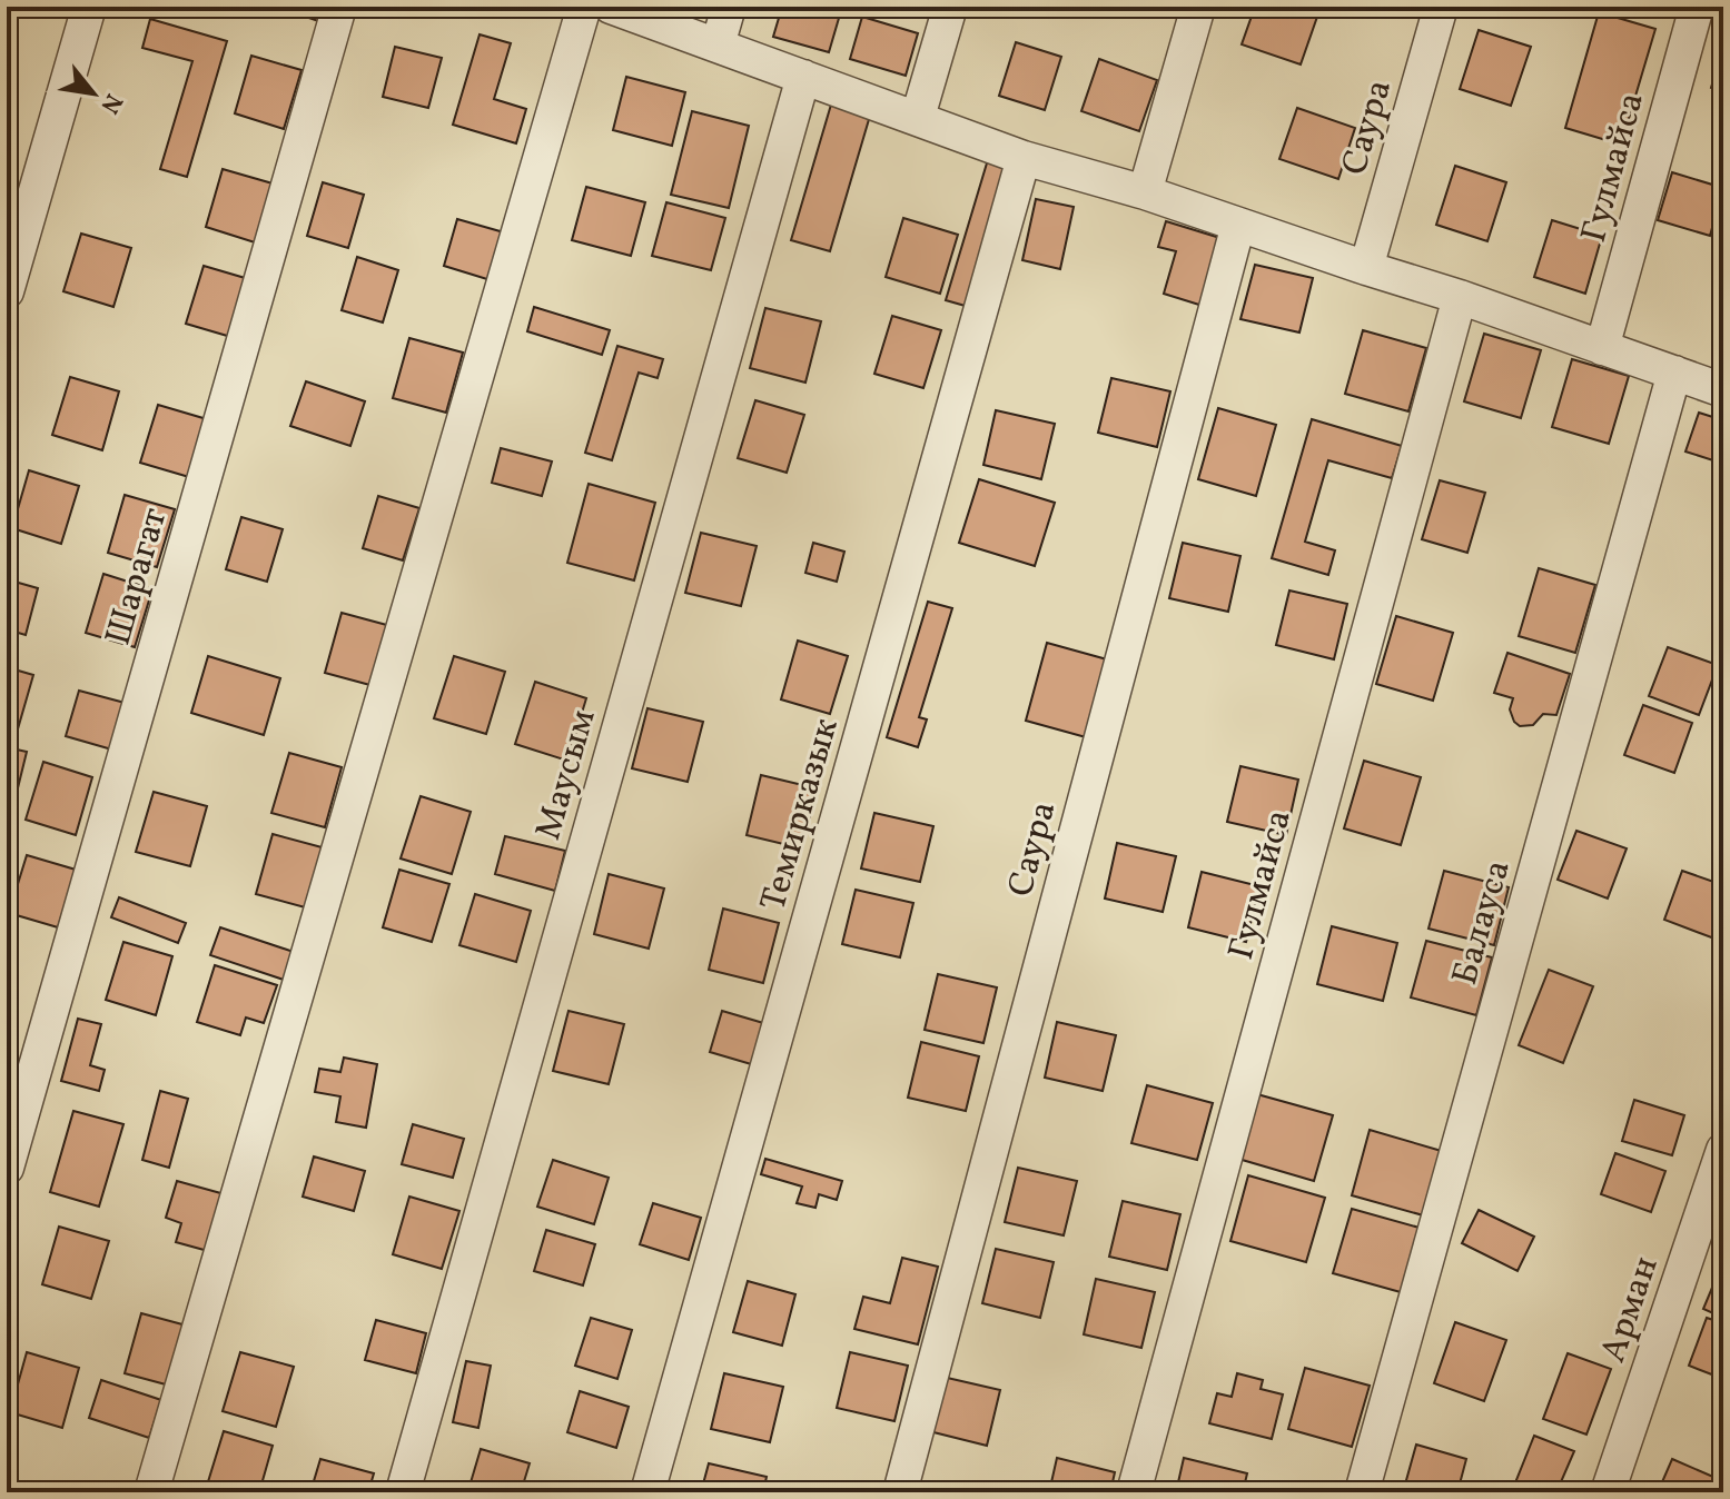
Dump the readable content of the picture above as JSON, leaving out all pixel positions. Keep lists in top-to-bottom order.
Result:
{
  "streets": {
    "street": [
      "Саура",
      "Гулмайса",
      "Шарагат",
      "Маусым",
      "Темирказык",
      "Балауса",
      "Арман"
    ]
  },
  "north": "bottom right"
}
